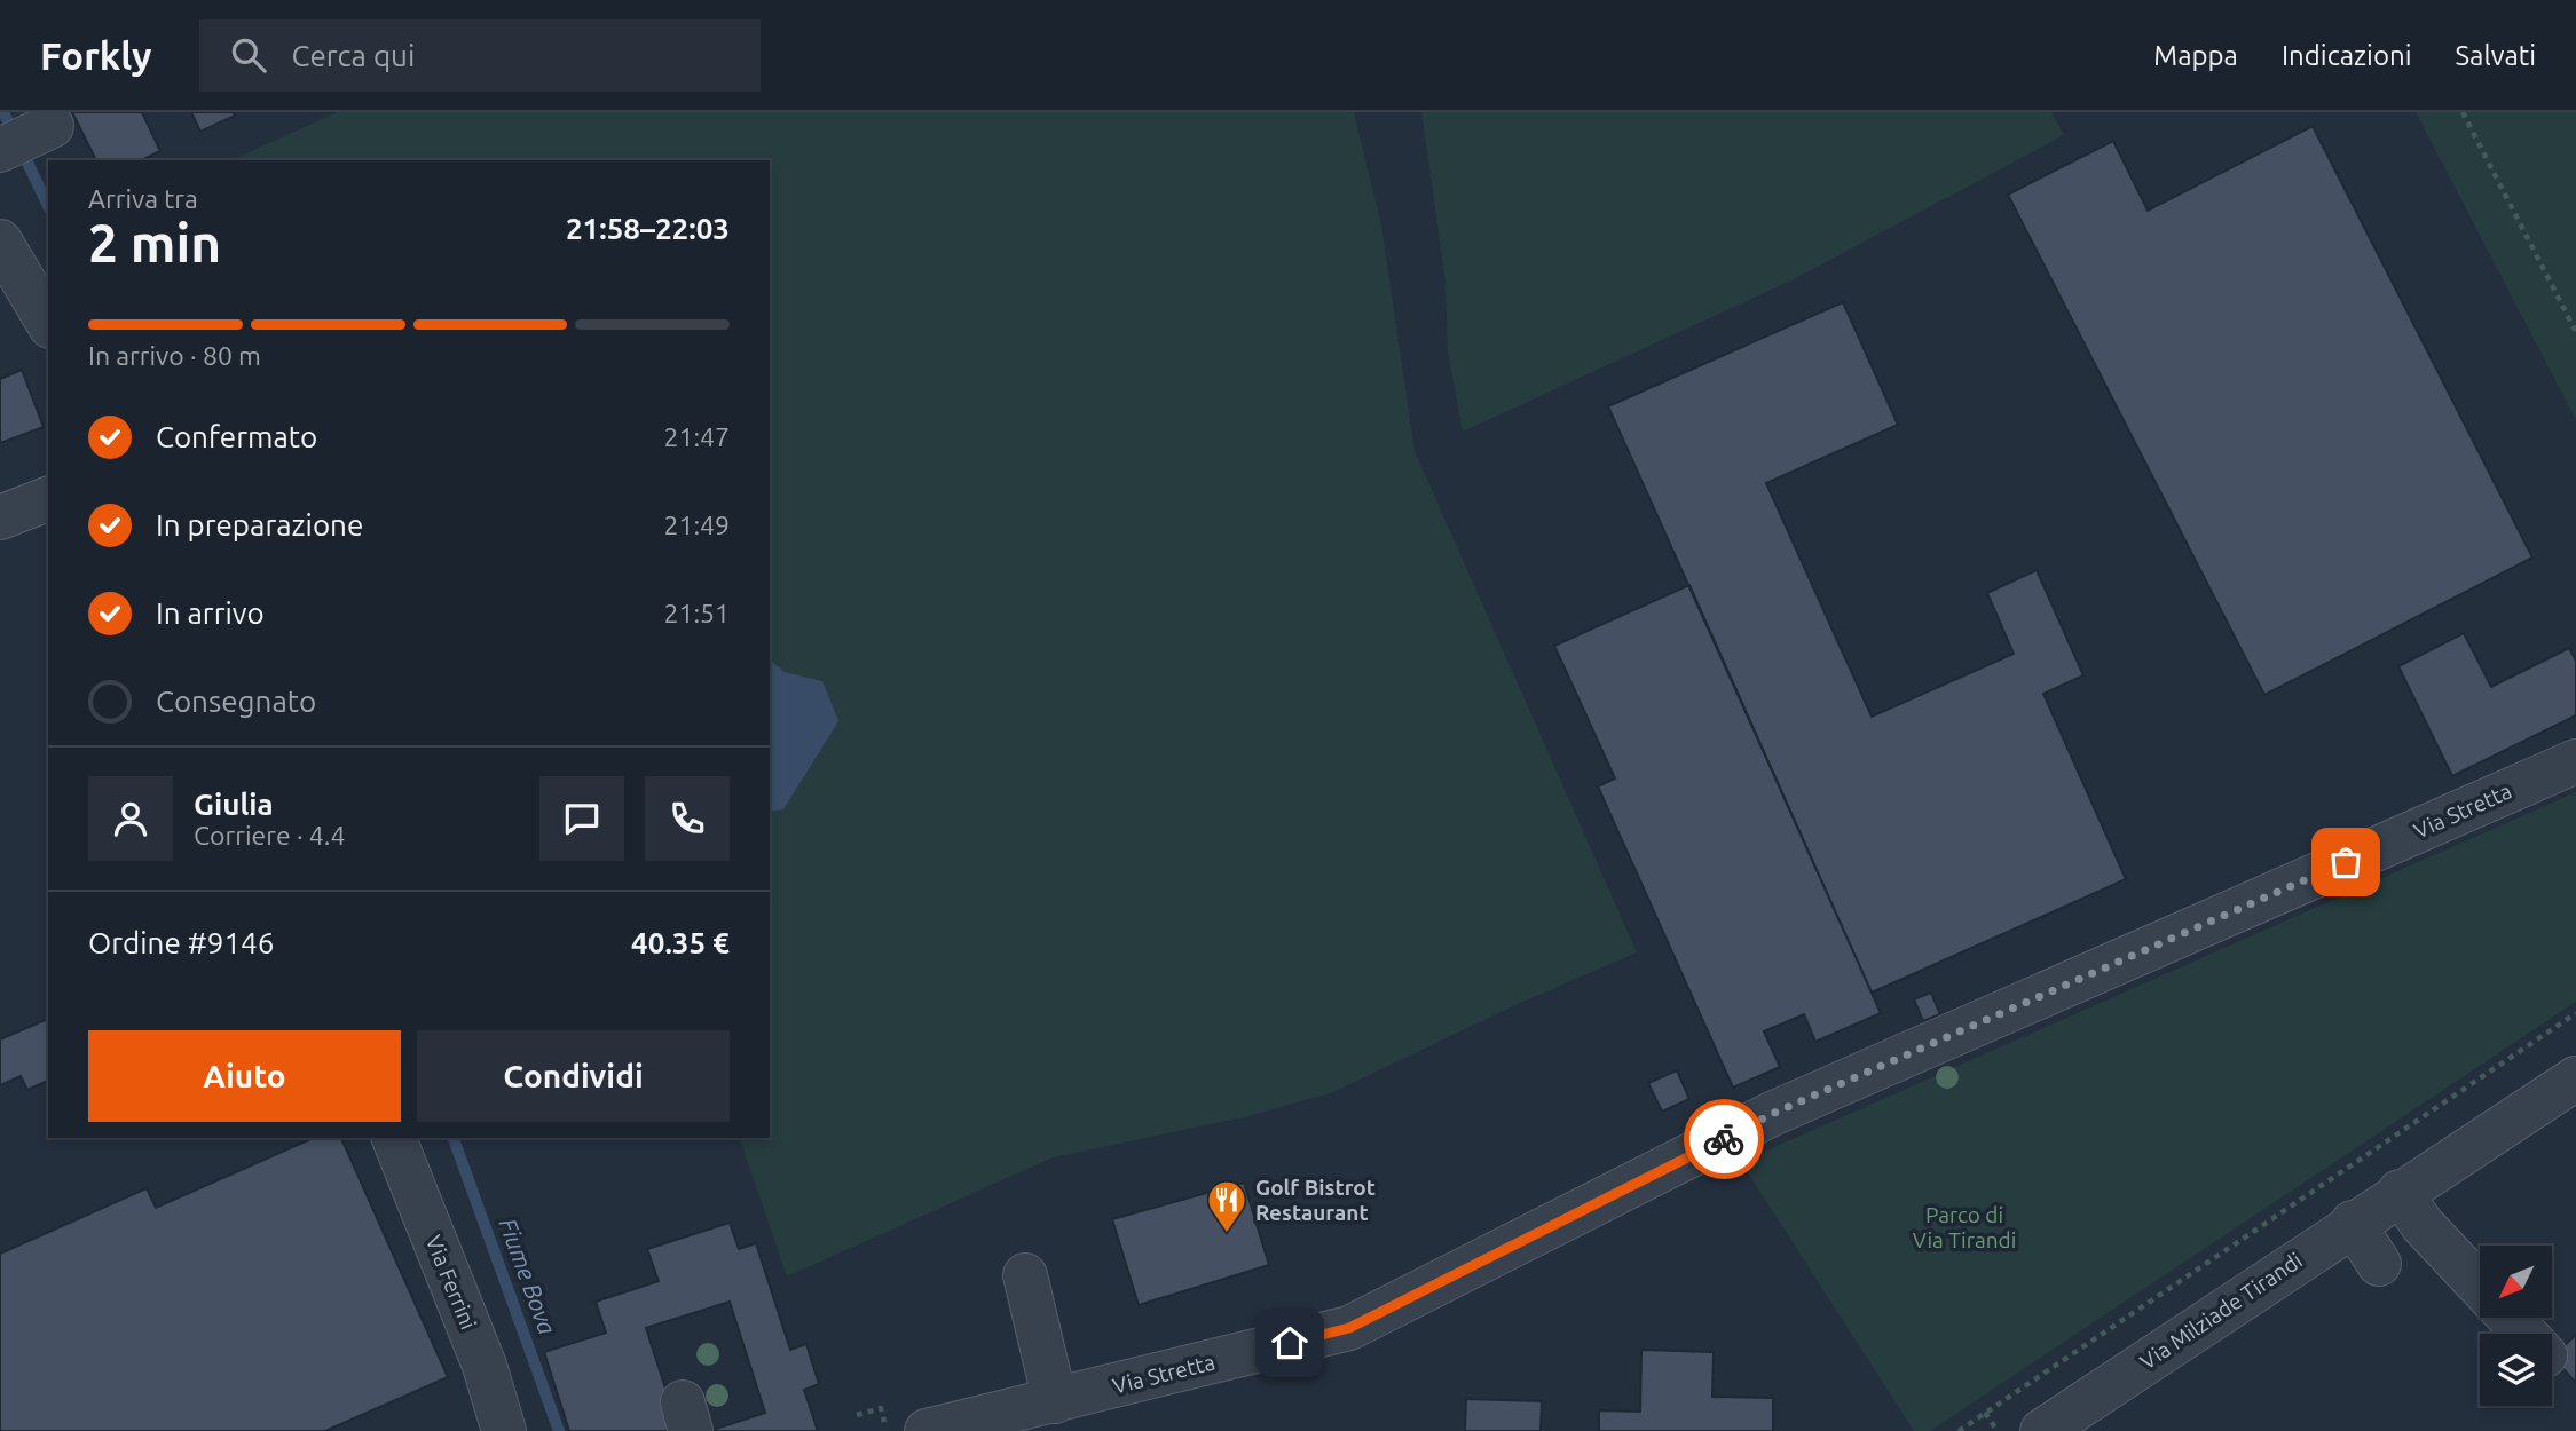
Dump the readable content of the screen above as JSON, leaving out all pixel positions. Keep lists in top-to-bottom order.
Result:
{
  "streets": {
    "street": ["Via Stretta", "Via Ferrini", "Via Milziade Tirandi"]
  },
  "water": ["Fiume Bova"],
  "parks": ["Parco di Via Tirandi"],
  "places": {
    "restaurant": ["Golf Bistrot Restaurant"]
  },
  "north": "bottom left",
  "page": {
    "header": "Forkly",
    "search": "Cerca qui",
    "nav": ["Mappa", "Indicazioni", "Salvati"],
    "heading": ["2 min", "Arriva tra", "21:58–22:03"],
    "panel": [
      "Giulia",
      "Corriere · 4.4",
      "Ordine #9146",
      "40.35 €"
    ],
    "bar": "In arrivo · 80 m",
    "list": [
      ["Confermato", "21:47"],
      ["In preparazione", "21:49"],
      ["In arrivo", "21:51"],
      "Consegnato"
    ],
    "buttons": ["Aiuto", "Condividi"]
  }
}
